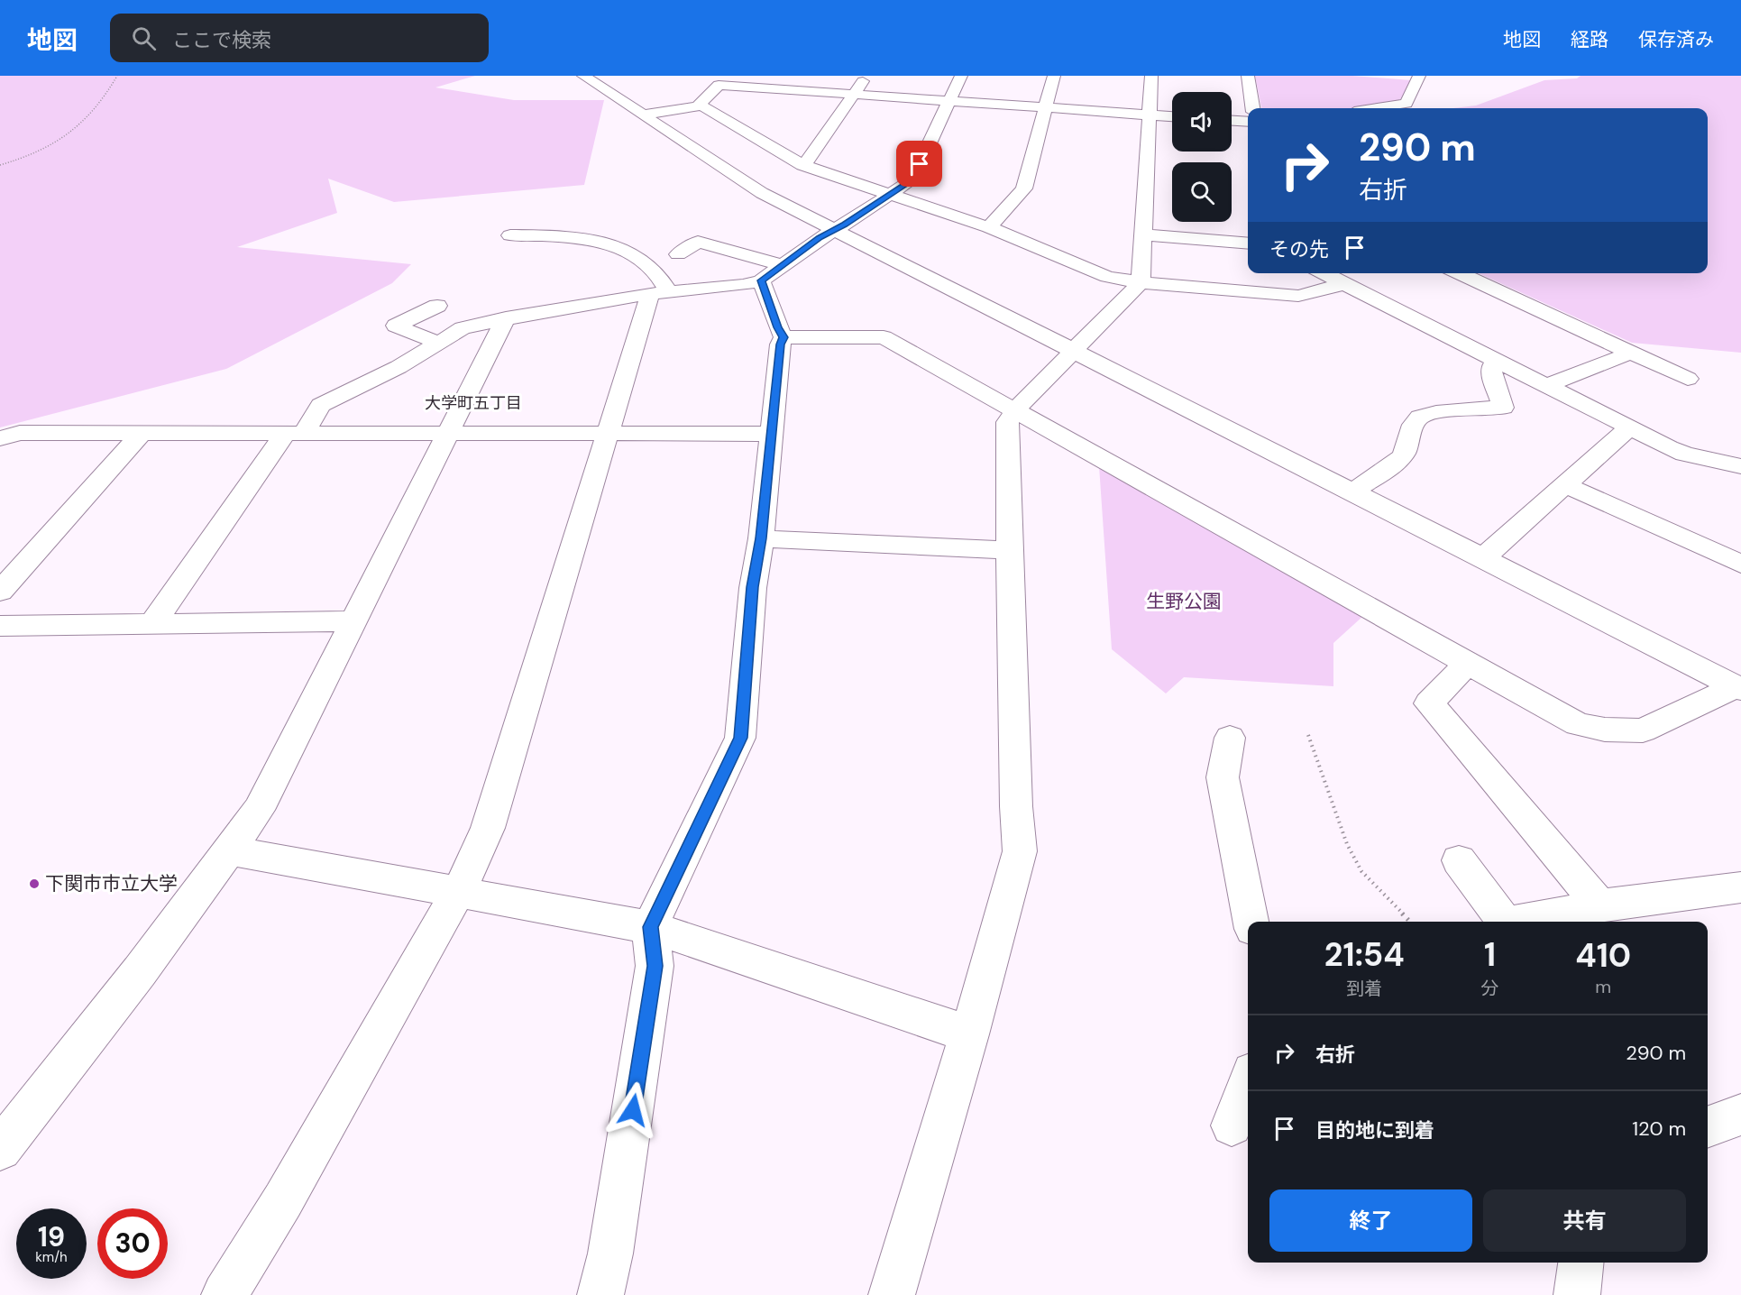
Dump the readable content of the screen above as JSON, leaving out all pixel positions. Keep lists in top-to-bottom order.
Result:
{
  "districts": ["大学町五丁目"],
  "parks": ["生野公園"],
  "places": ["下関市市立大学"],
  "page": {
    "header": "地図",
    "search": "ここで検索",
    "nav": ["地図", "経路", "保存済み"],
    "turn": ["290 m", "右折"],
    "then": "その先",
    "eta": [
      "21:54",
      "到着",
      "1",
      "分",
      "410",
      "m"
    ],
    "list": [
      {
        "name": "右折",
        "value": "290 m"
      },
      {
        "name": "目的地に到着",
        "value": "120 m"
      }
    ],
    "buttons": ["終了", "共有"],
    "speed": "19 km/h",
    "limit": "30"
  }
}
